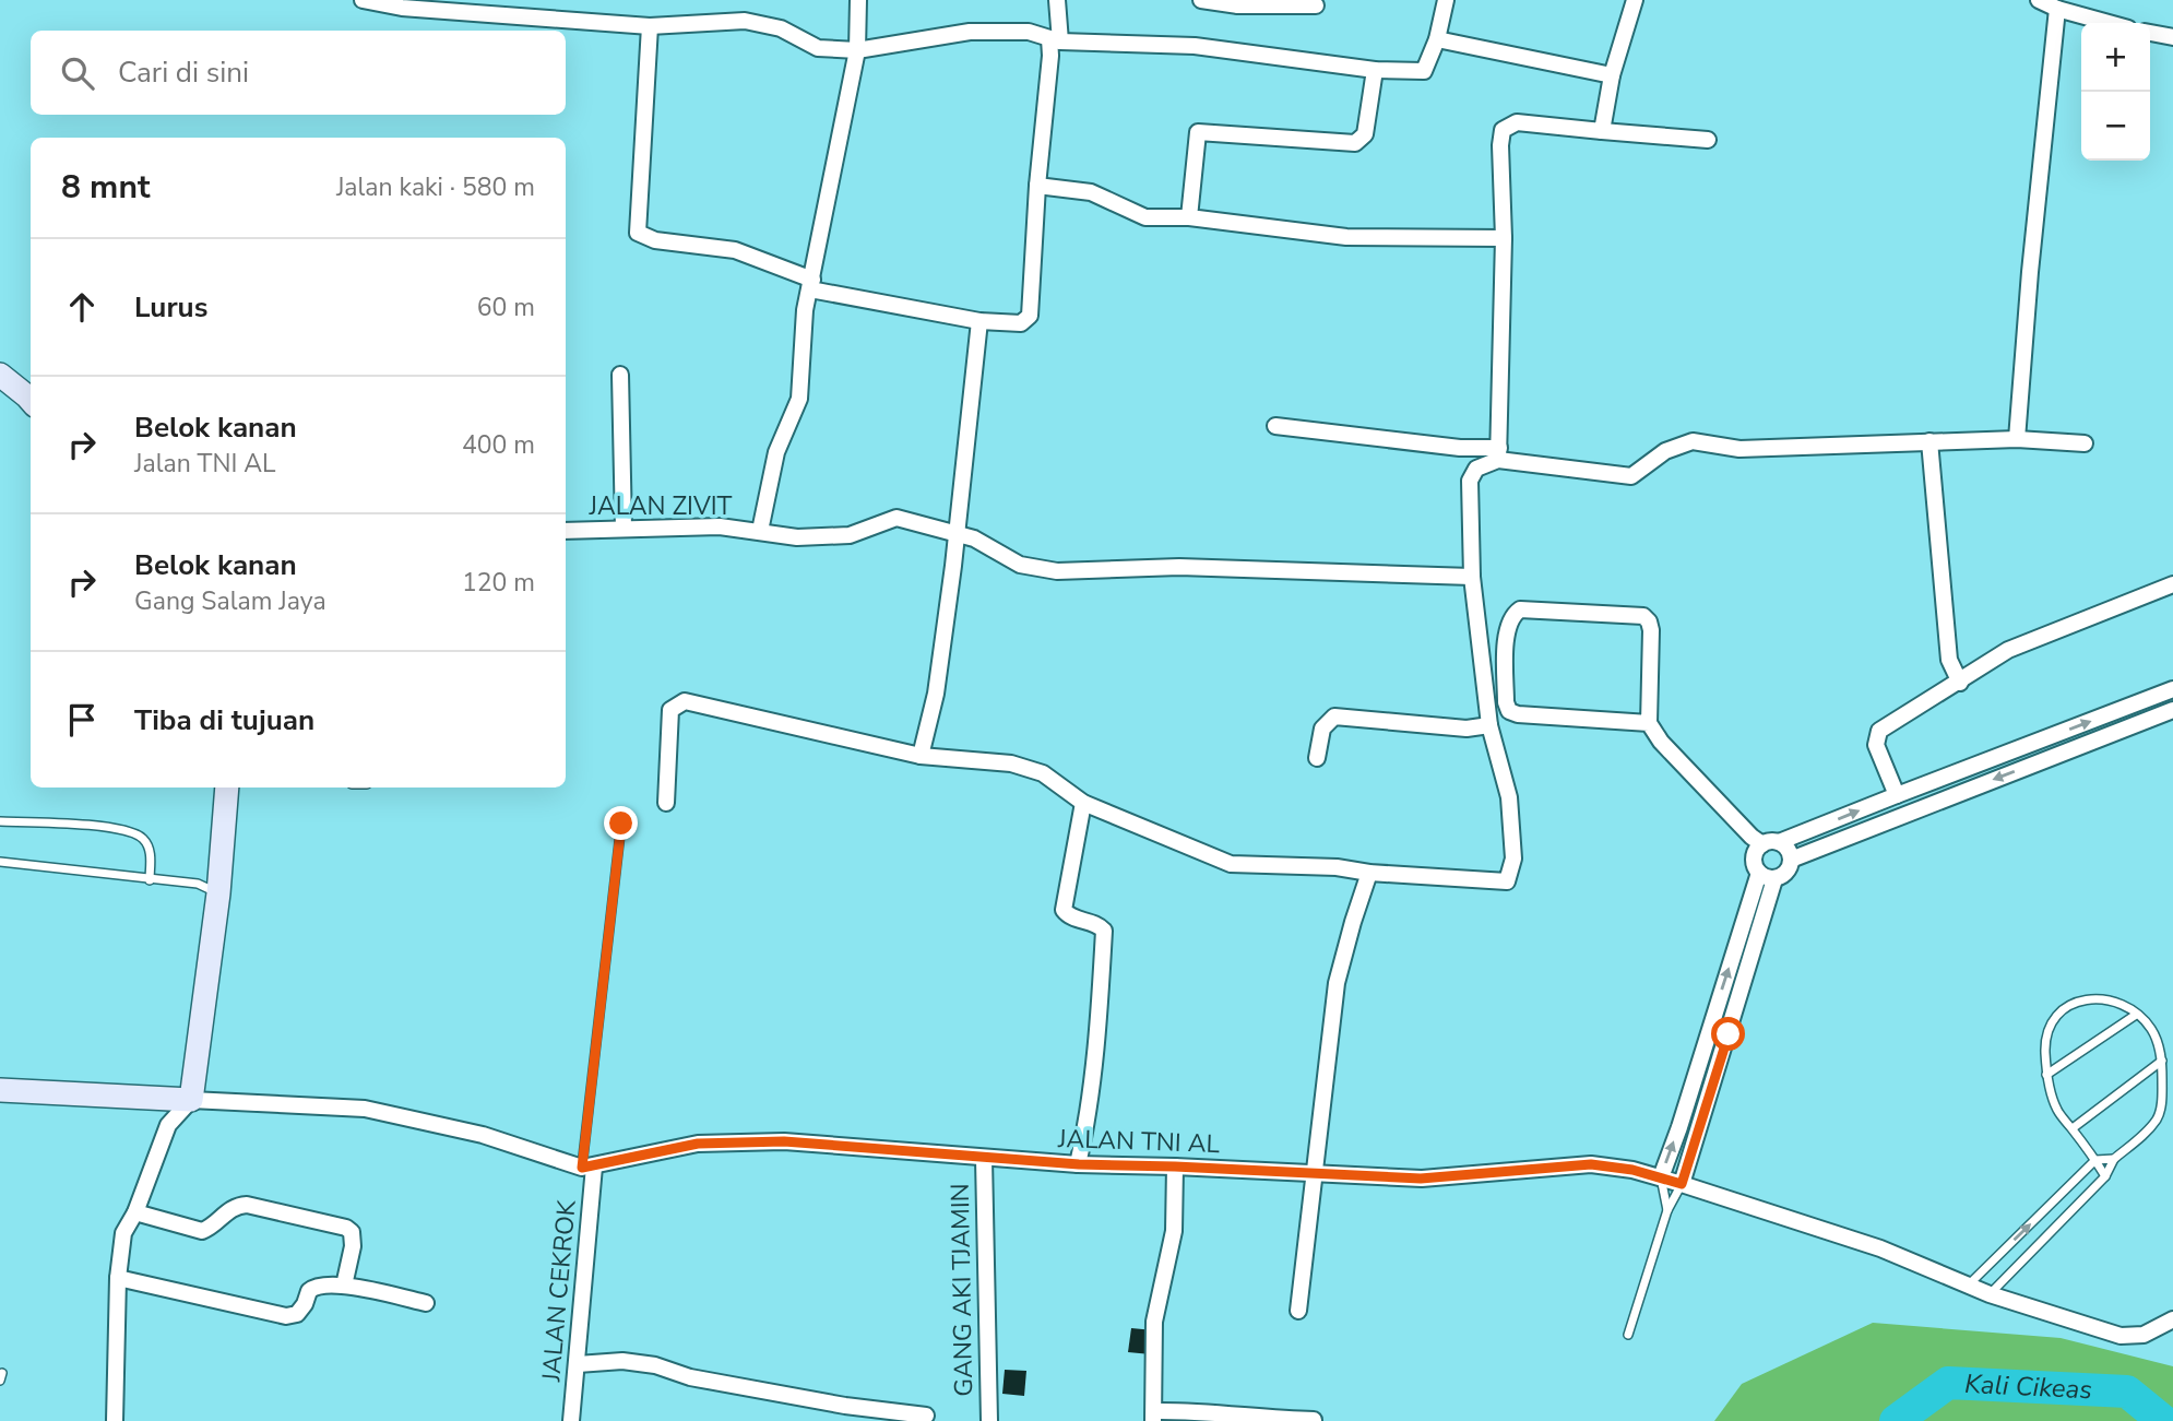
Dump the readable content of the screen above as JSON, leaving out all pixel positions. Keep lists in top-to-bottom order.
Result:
{
  "streets": {
    "street": [
      "JALAN ZIVIT",
      "JALAN TNI AL",
      "GANG AKI TJAMIN",
      "JALAN CEKROK"
    ]
  },
  "crossings": [
    ["JALAN TNI AL", "GANG AKI TJAMIN"],
    ["JALAN TNI AL", "JALAN CEKROK"]
  ],
  "water": ["Kali Cikeas"],
  "page": {
    "map_buttons": ["+", "−"],
    "search": "Cari di sini",
    "heading": ["8 mnt", "Jalan kaki · 580 m"],
    "list": [
      ["Lurus", "60 m"],
      ["Belok kanan", "Jalan TNI AL", "400 m"],
      ["Belok kanan", "Gang Salam Jaya", "120 m"],
      "Tiba di tujuan"
    ]
  }
}
